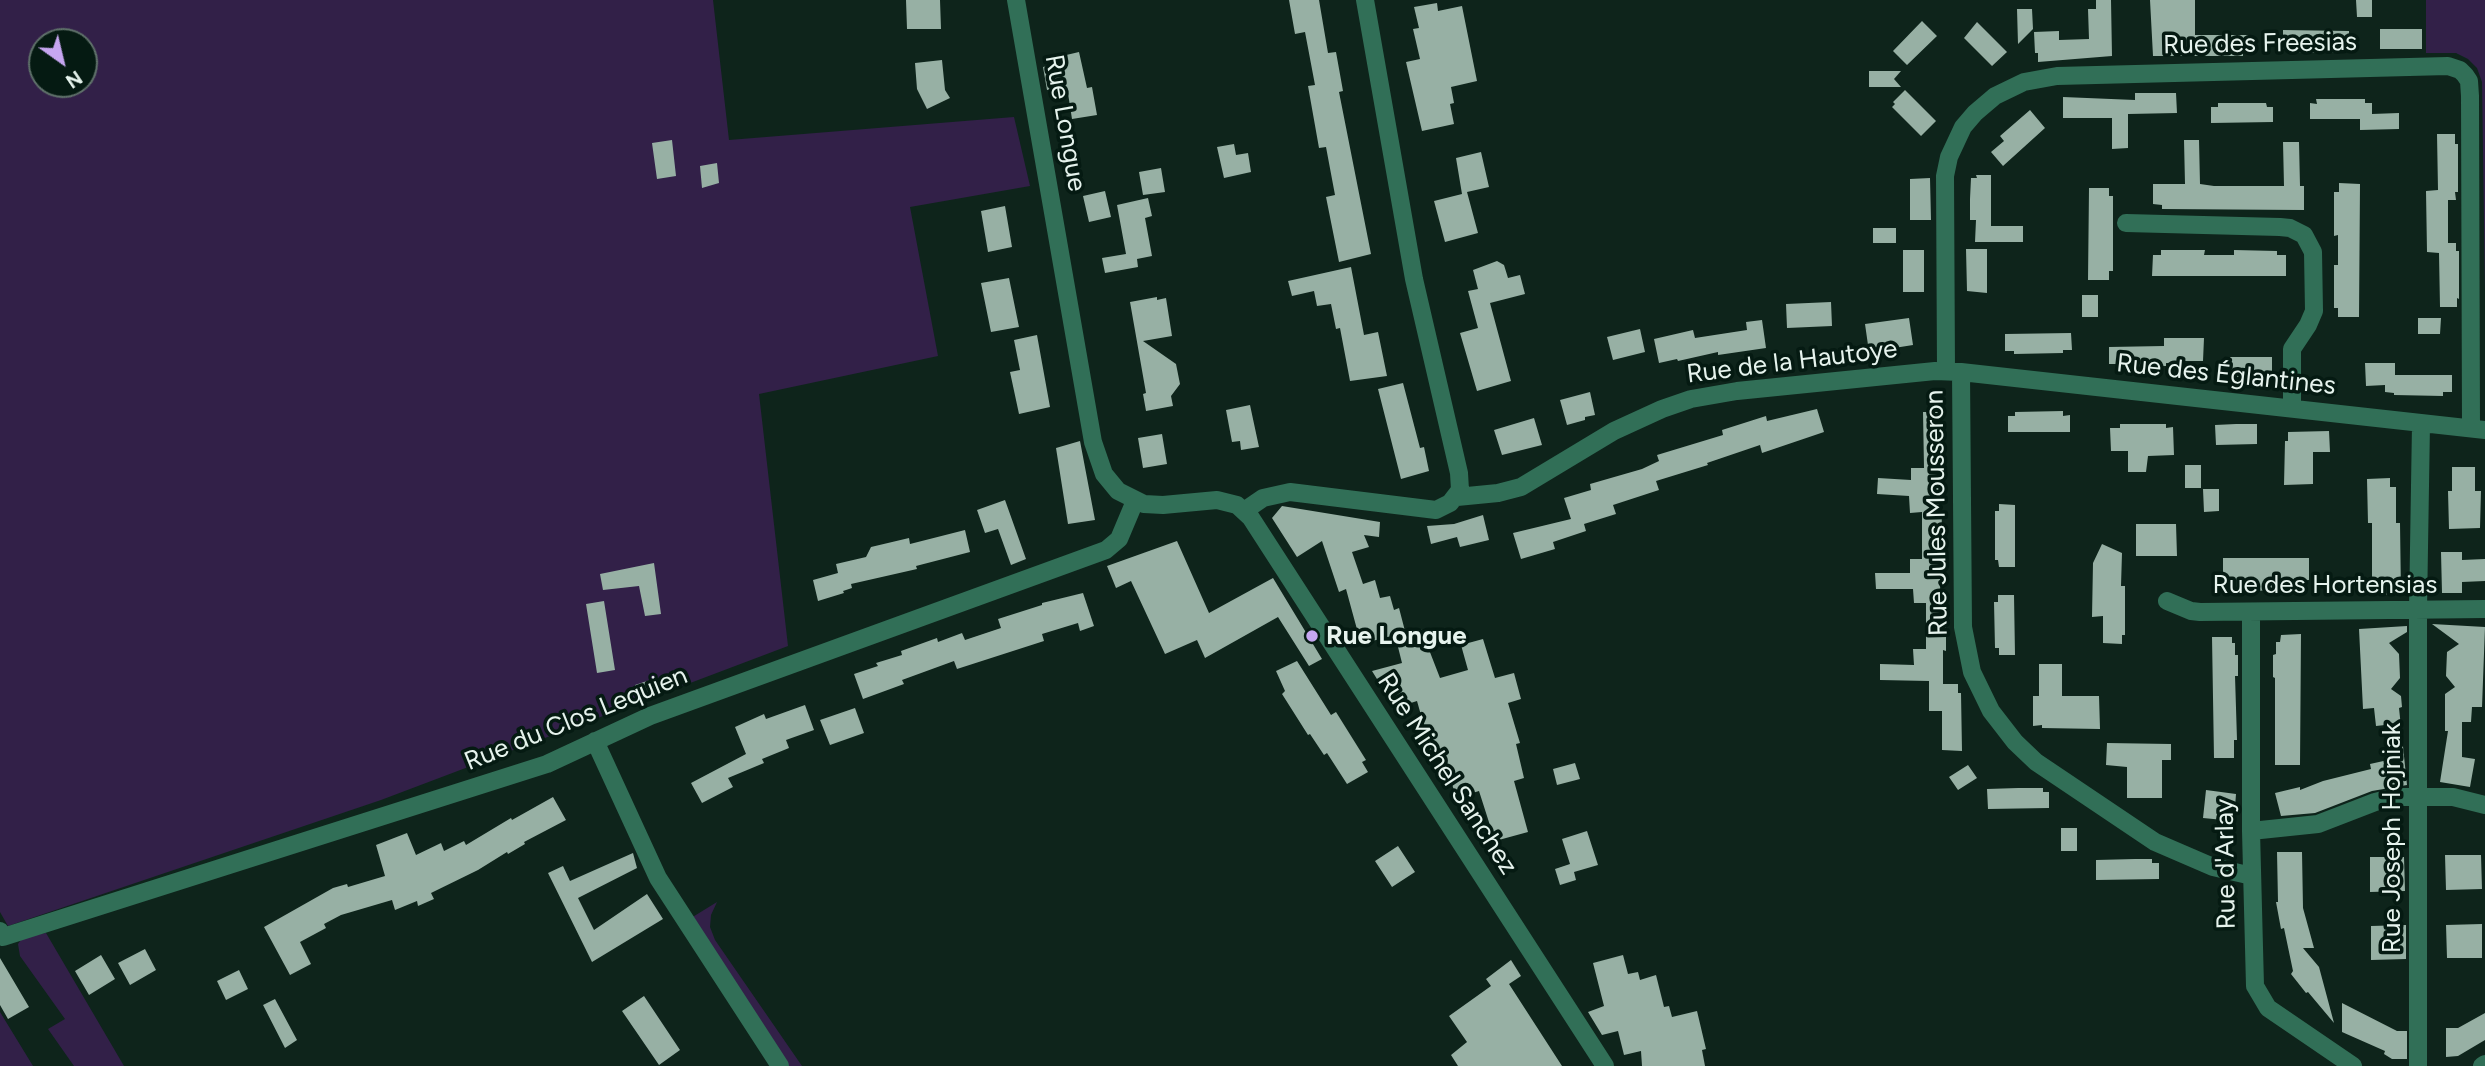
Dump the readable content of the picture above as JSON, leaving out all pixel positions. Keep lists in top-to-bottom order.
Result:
{
  "streets": {
    "street": [
      "Rue des Freesias",
      "Rue Longue",
      "Rue de la Hautoye",
      "Rue des Églantines",
      "Rue Jules Mousseron",
      "Rue des Hortensias",
      "Rue du Clos Lequien",
      "Rue Michel Sanchez",
      "Rue Joseph Hojniak",
      "Rue d'Arlay"
    ]
  },
  "crossings": [
    ["Rue des Freesias", "Rue de la Hautoye"],
    ["Rue des Freesias", "Rue des Églantines"],
    ["Rue des Freesias", "Rue Jules Mousseron"],
    ["Rue Longue", "Rue du Clos Lequien"],
    ["Rue de la Hautoye", "Rue des Églantines"],
    ["Rue de la Hautoye", "Rue Jules Mousseron"],
    ["Rue de la Hautoye", "Rue Michel Sanchez"],
    ["Rue des Églantines", "Rue Jules Mousseron"],
    ["Rue des Églantines", "Rue Joseph Hojniak"],
    ["Rue Jules Mousseron", "Rue d'Arlay"],
    ["Rue des Hortensias", "Rue Joseph Hojniak"],
    ["Rue des Hortensias", "Rue d'Arlay"]
  ],
  "places": ["Rue Longue"],
  "north": "bottom right"
}
